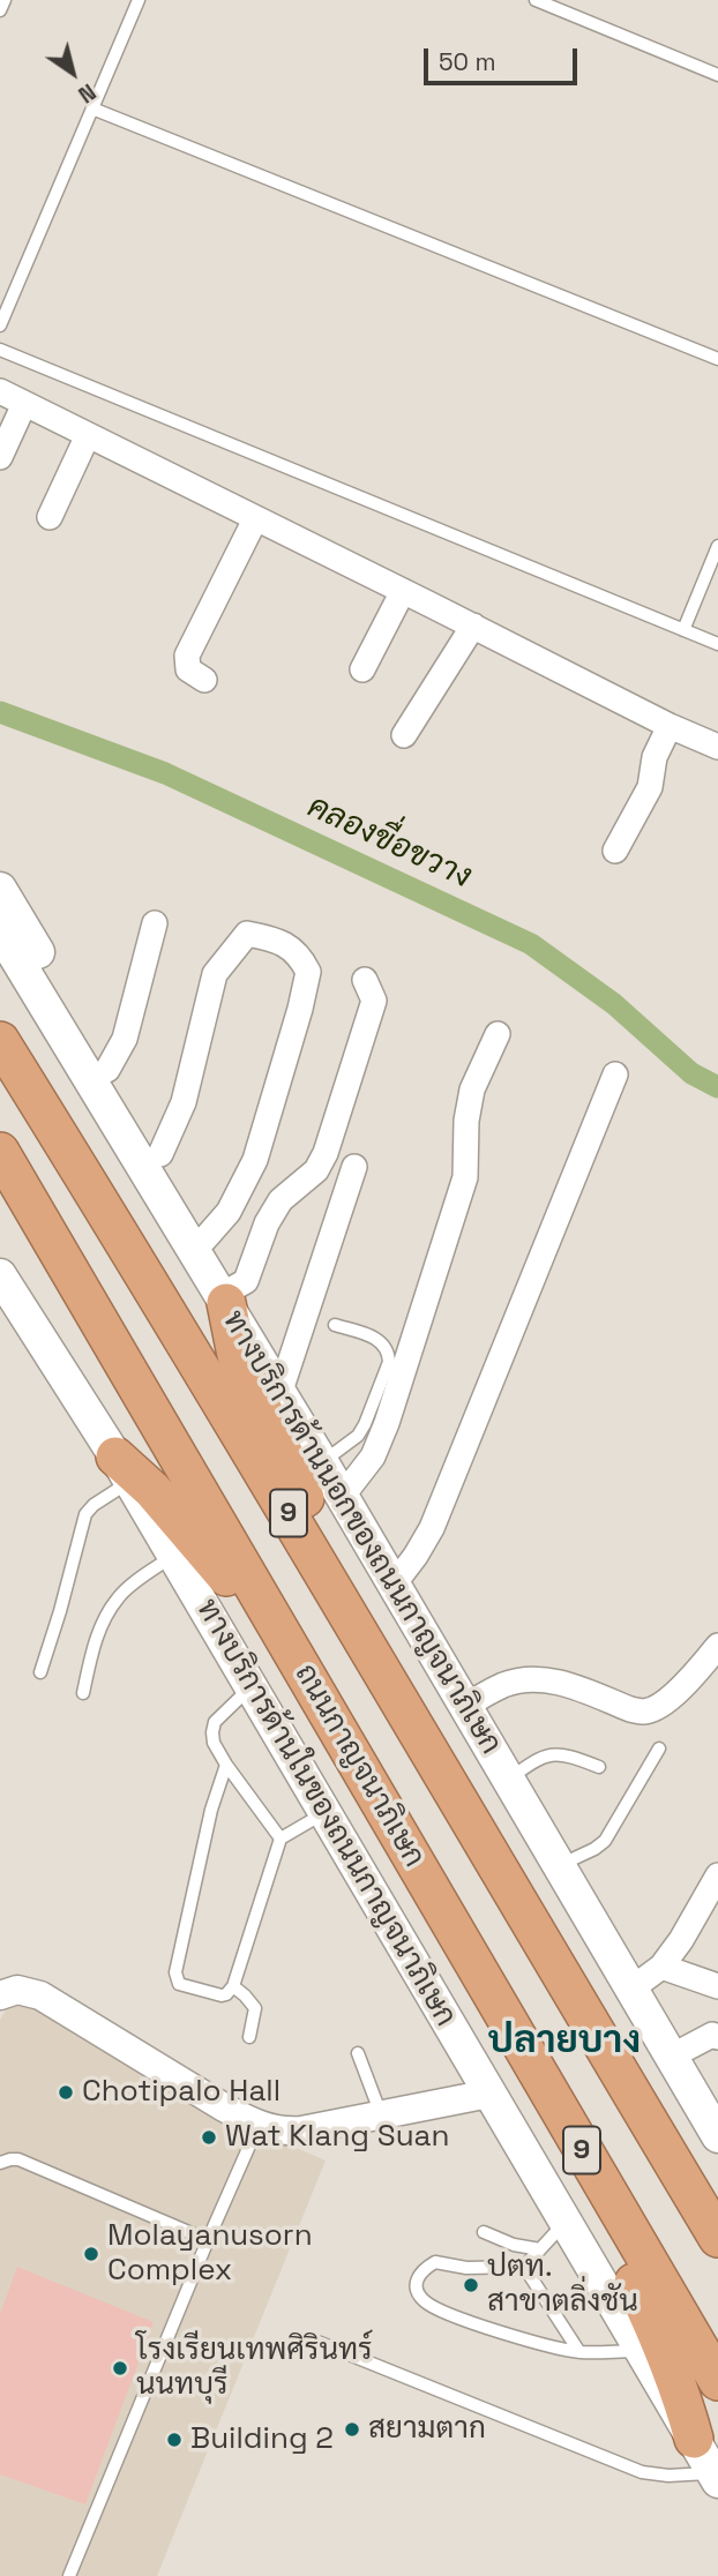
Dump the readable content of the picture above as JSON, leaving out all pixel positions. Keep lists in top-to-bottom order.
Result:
{
  "streets": {
    "highway": ["9", "ถนนกาญจนาภิเษก"],
    "main road": ["ทางบริการด้านนอกของถนนกาญจนาภิเษก", "ทางบริการด้านในของถนนกาญจนาภิเษก"]
  },
  "districts": ["ปลายบาง"],
  "water": ["คลองขื่อขวาง"],
  "places": [
    "Chotipalo Hall",
    "Wat Klang Suan",
    "Molayanusorn Complex",
    "ปตท. สาขาตลิ่งชัน",
    "โรงเรียนเทพศิรินทร์ นนทบุรี",
    "สยามตาก",
    "Building 2"
  ],
  "scale_bar": "50 m",
  "north": "bottom right"
}
